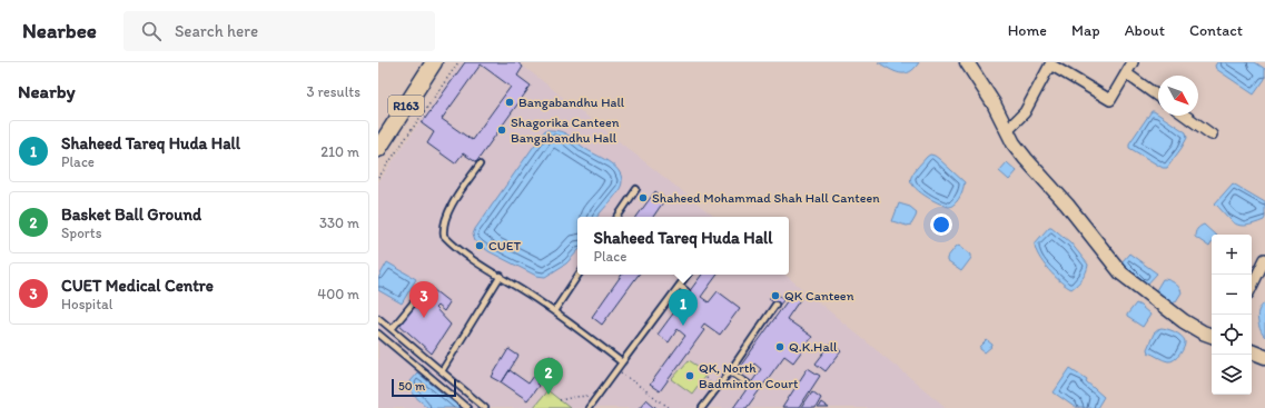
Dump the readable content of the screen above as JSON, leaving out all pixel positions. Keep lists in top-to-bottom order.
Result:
{
  "streets": {
    "main road": ["R163"]
  },
  "places": [
    "Bangabandhu Hall",
    "Shagorika Canteen Bangabandhu Hall",
    "Shaheed Mohammad Shah Hall Canteen",
    "CUET",
    "QK Canteen",
    "Q.K.Hall",
    "QK, North Badminton Court"
  ],
  "scale_bar": "50 m",
  "north": "bottom right",
  "page": {
    "header": "Nearbee",
    "search": "Search here",
    "nav": [
      "Home",
      "Map",
      "About",
      "Contact"
    ],
    "heading": ["Nearby", "3 results"],
    "list": [
      {
        "mark": "1",
        "name": "Shaheed Tareq Huda Hall",
        "note": "Place",
        "value": "210 m"
      },
      {
        "mark": "2",
        "name": "Basket Ball Ground",
        "note": "Sports",
        "value": "330 m"
      },
      {
        "mark": "3",
        "name": "CUET Medical Centre",
        "note": "Hospital",
        "value": "400 m"
      }
    ],
    "popup": ["Shaheed Tareq Huda Hall", "Place"],
    "map_buttons": ["+", "−"],
    "pins": ["3", "1", "2"],
    "scale": "50 m"
  }
}
